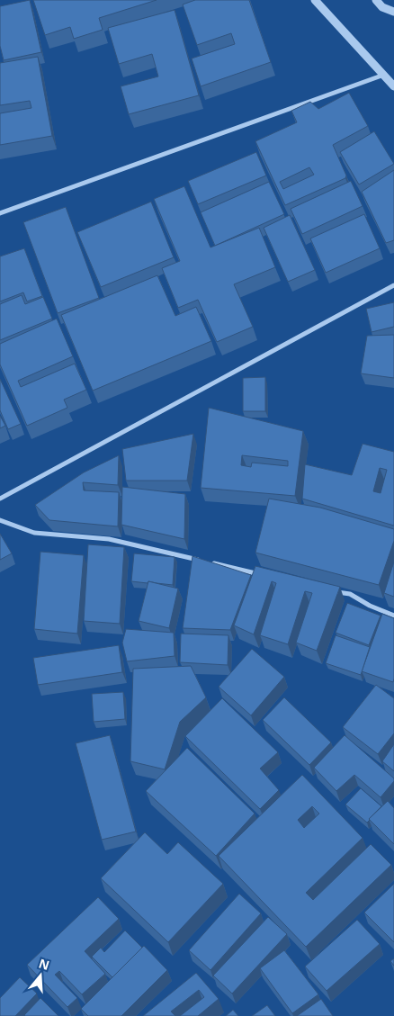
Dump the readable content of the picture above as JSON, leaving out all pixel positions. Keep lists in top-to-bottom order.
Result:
{
  "north": "top"
}
